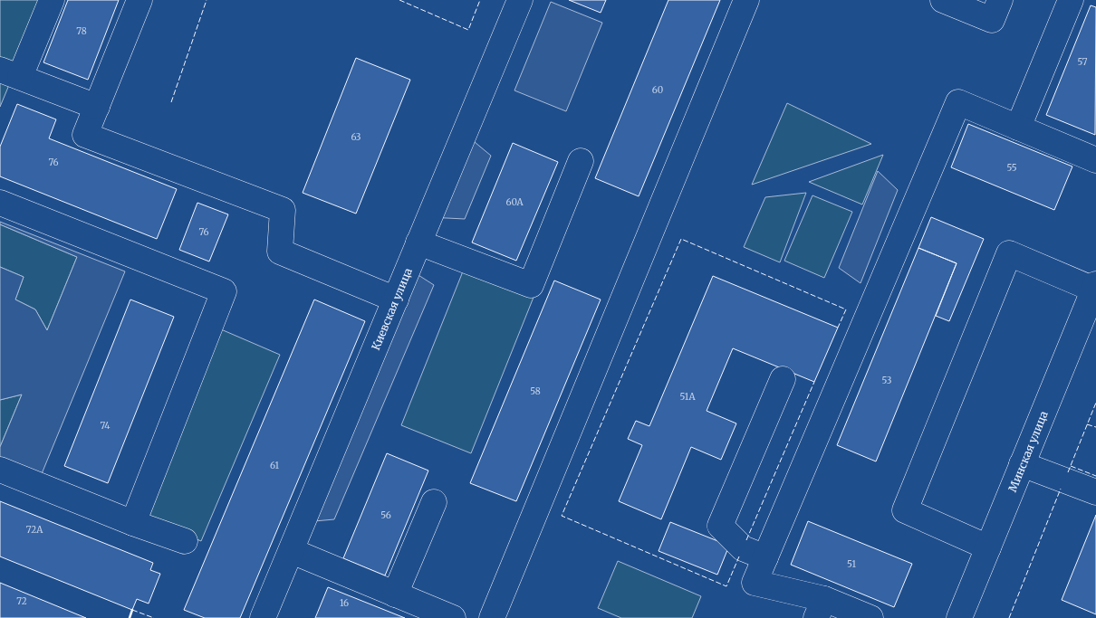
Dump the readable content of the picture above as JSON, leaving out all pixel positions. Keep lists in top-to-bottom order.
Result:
{
  "streets": {
    "street": ["Киевская улица", "Минская улица"]
  },
  "house_numbers": [
    "78",
    "57",
    "60",
    "63",
    "76",
    "55",
    "60А",
    "76",
    "53",
    "58",
    "51А",
    "74",
    "61",
    "56",
    "72А",
    "51",
    "72",
    "16"
  ]
}
